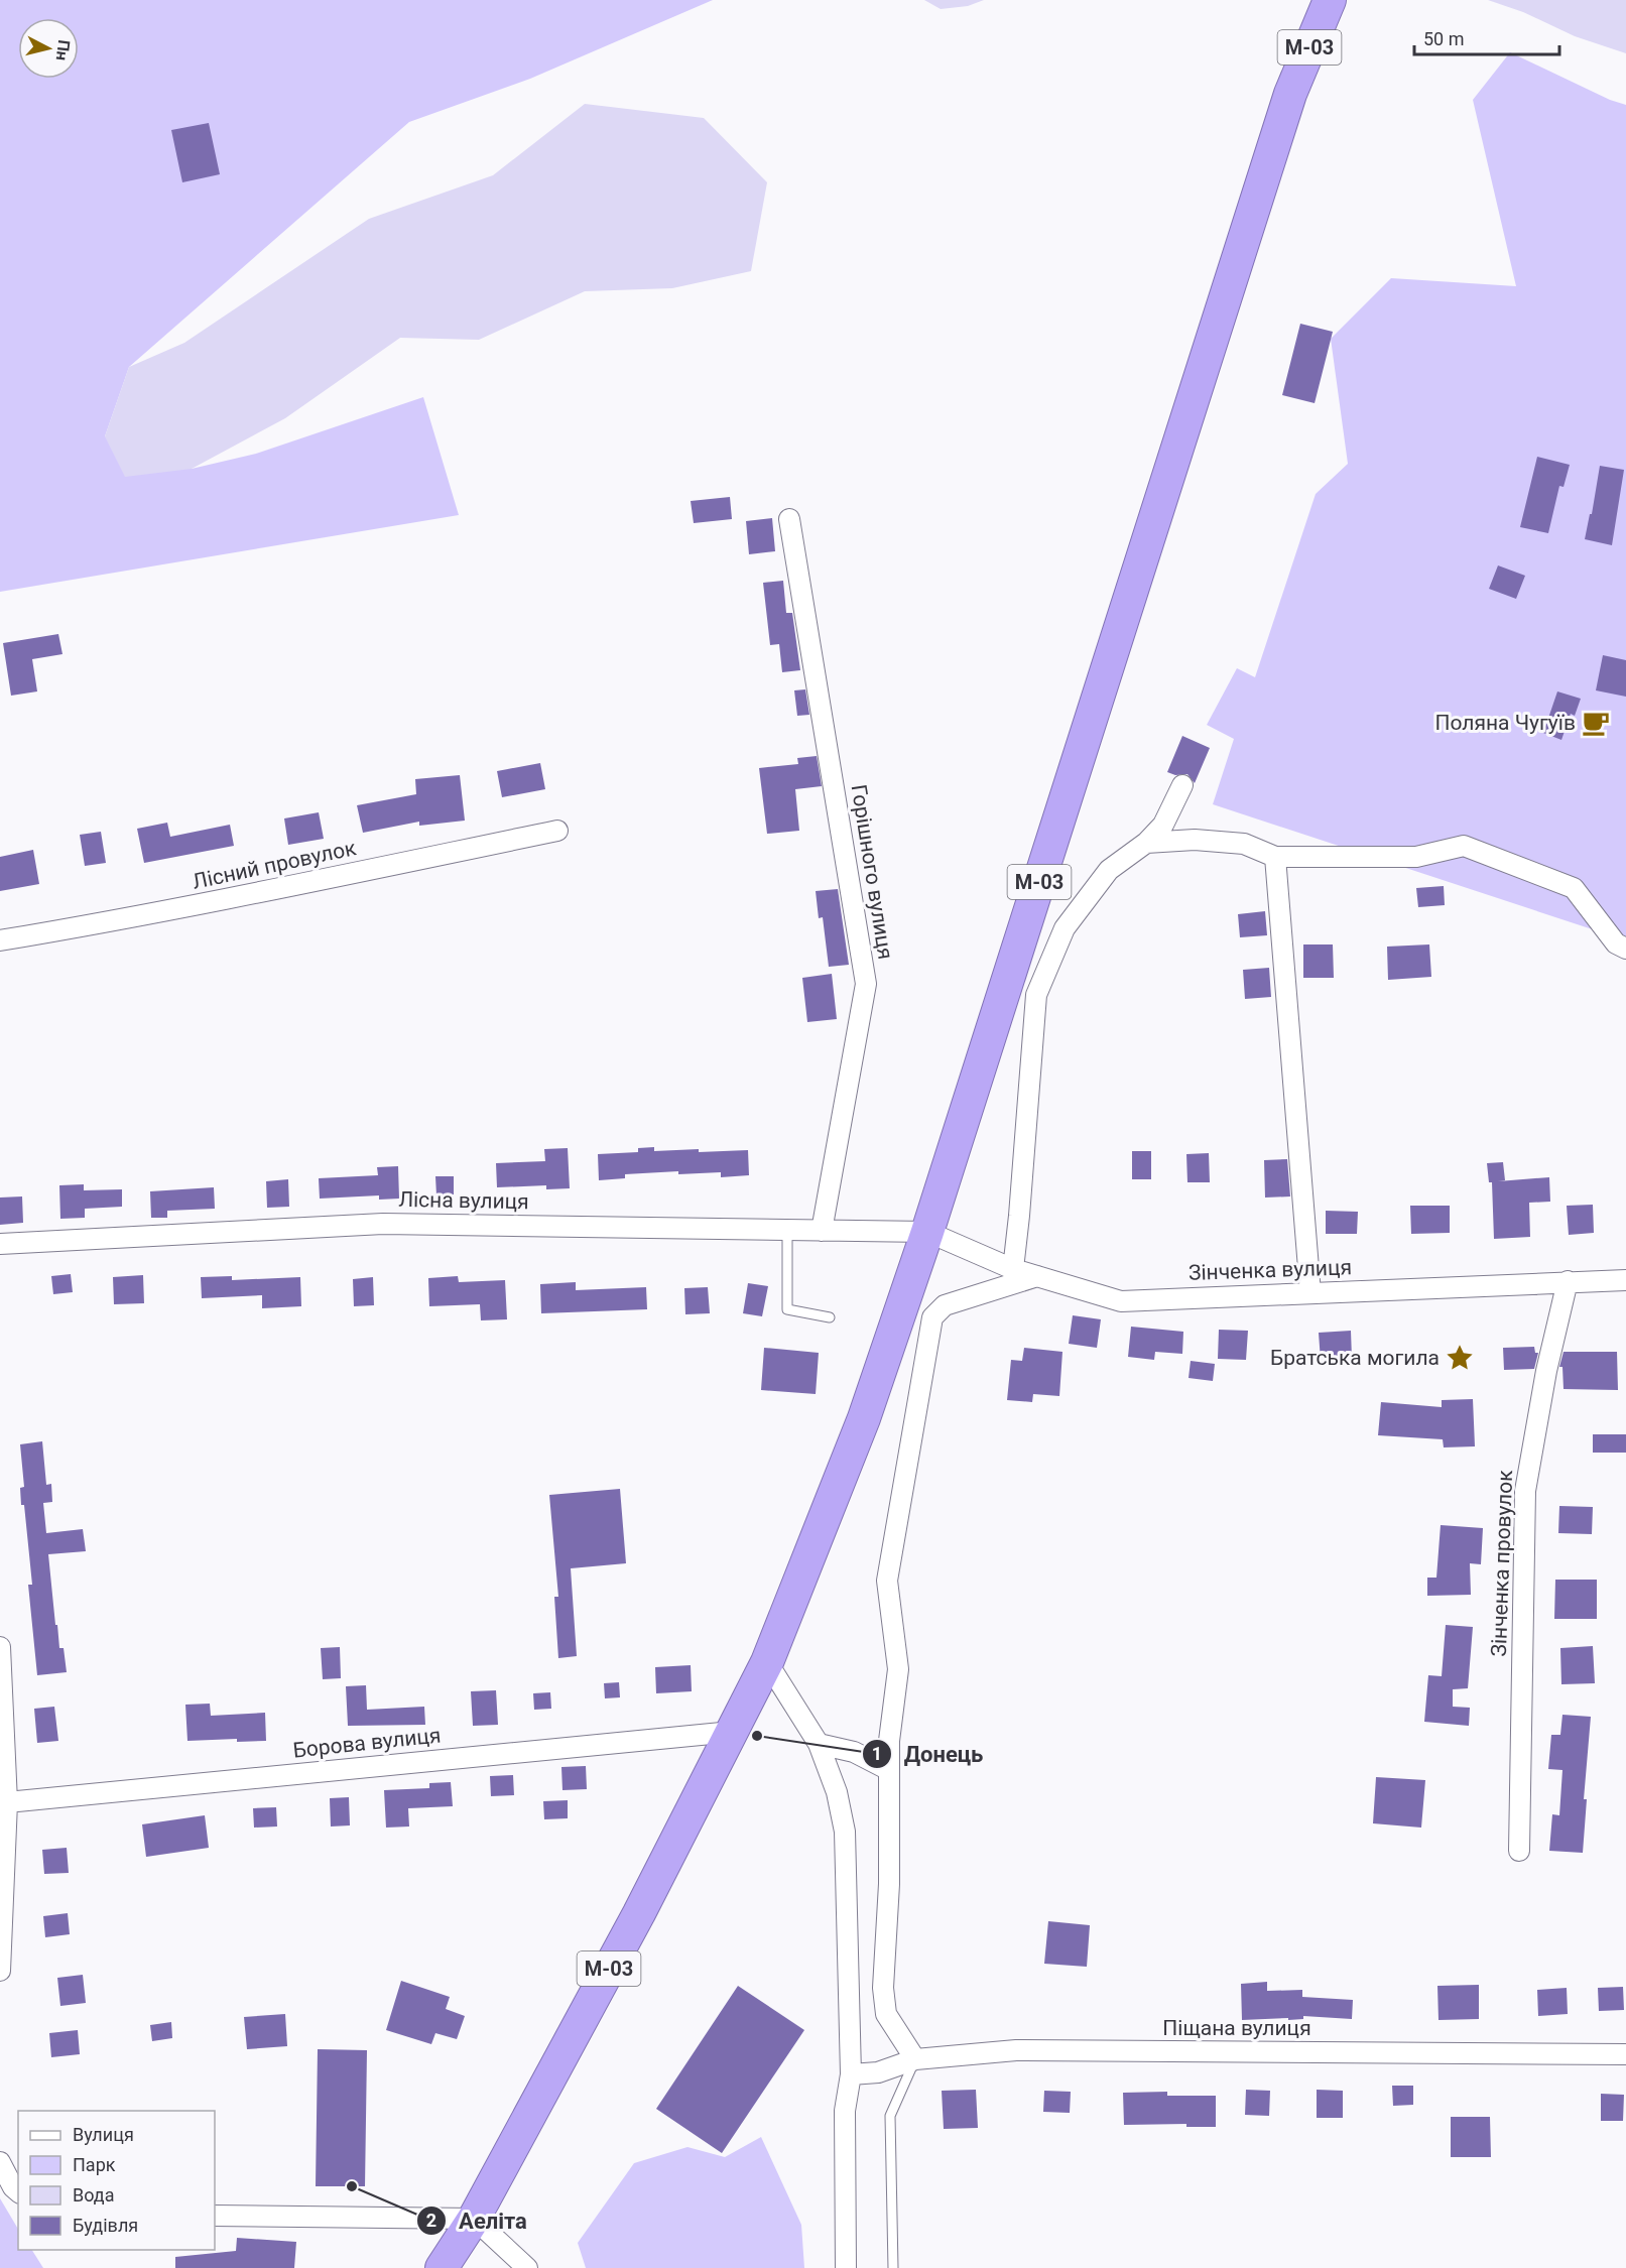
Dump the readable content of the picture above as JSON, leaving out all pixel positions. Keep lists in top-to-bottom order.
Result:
{
  "streets": {
    "highway": ["М-03"],
    "street": [
      "Лісний провулок",
      "Горішного вулиця",
      "Лісна вулиця",
      "Зінченка вулиця",
      "Зінченка провулок",
      "Борова вулиця",
      "Піщана вулиця"
    ]
  },
  "crossings": [
    ["М-03", "Лісна вулиця"],
    ["М-03", "Зінченка вулиця"],
    ["М-03", "Борова вулиця"],
    ["Горішного вулиця", "Лісна вулиця"],
    ["Лісна вулиця", "Зінченка вулиця"],
    ["Зінченка вулиця", "Зінченка провулок"]
  ],
  "places": {
    "cafe": ["Поляна Чугуїв"],
    "place": ["Братська могила"],
    "other": ["Донець", "Аеліта"]
  },
  "legend": [
    "Вулиця",
    "Парк",
    "Вода",
    "Будівля"
  ],
  "scale_bar": "50 m",
  "north": "right"
}
